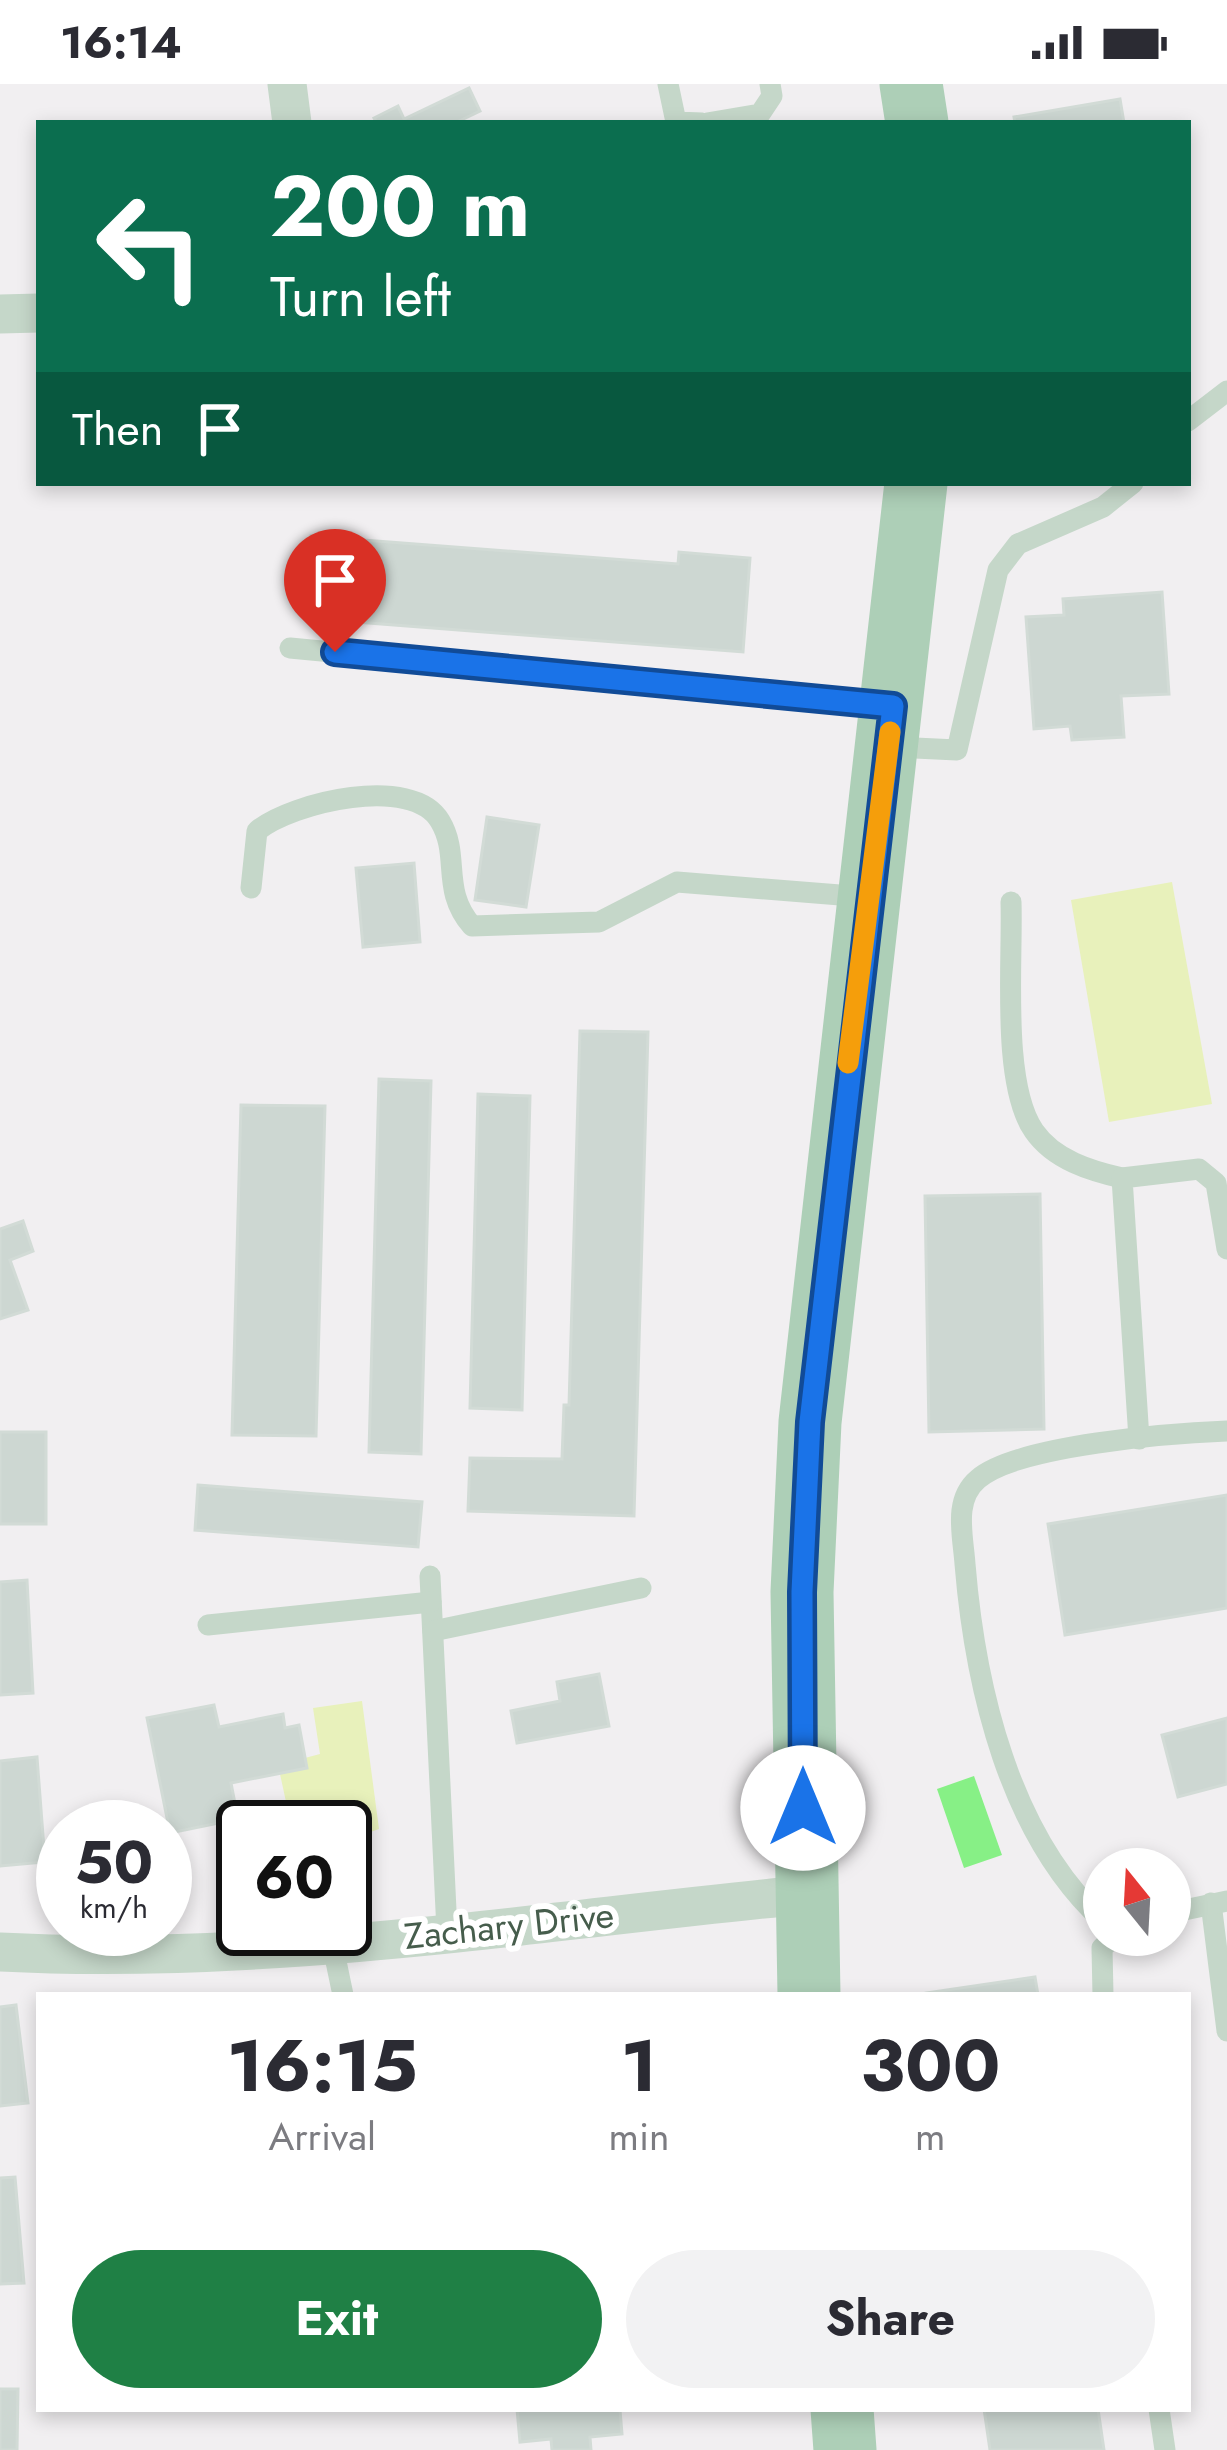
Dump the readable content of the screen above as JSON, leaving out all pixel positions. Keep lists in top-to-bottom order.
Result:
{
  "streets": {
    "street": ["Zachary Drive"]
  },
  "north": "top",
  "page": {
    "status": "16:14",
    "turn": ["200 m", "Turn left"],
    "then": "Then",
    "speed": "50 km/h",
    "limit": "60",
    "eta": [
      "16:15",
      "Arrival",
      "1",
      "min",
      "300",
      "m"
    ],
    "buttons": ["Exit", "Share"]
  }
}
